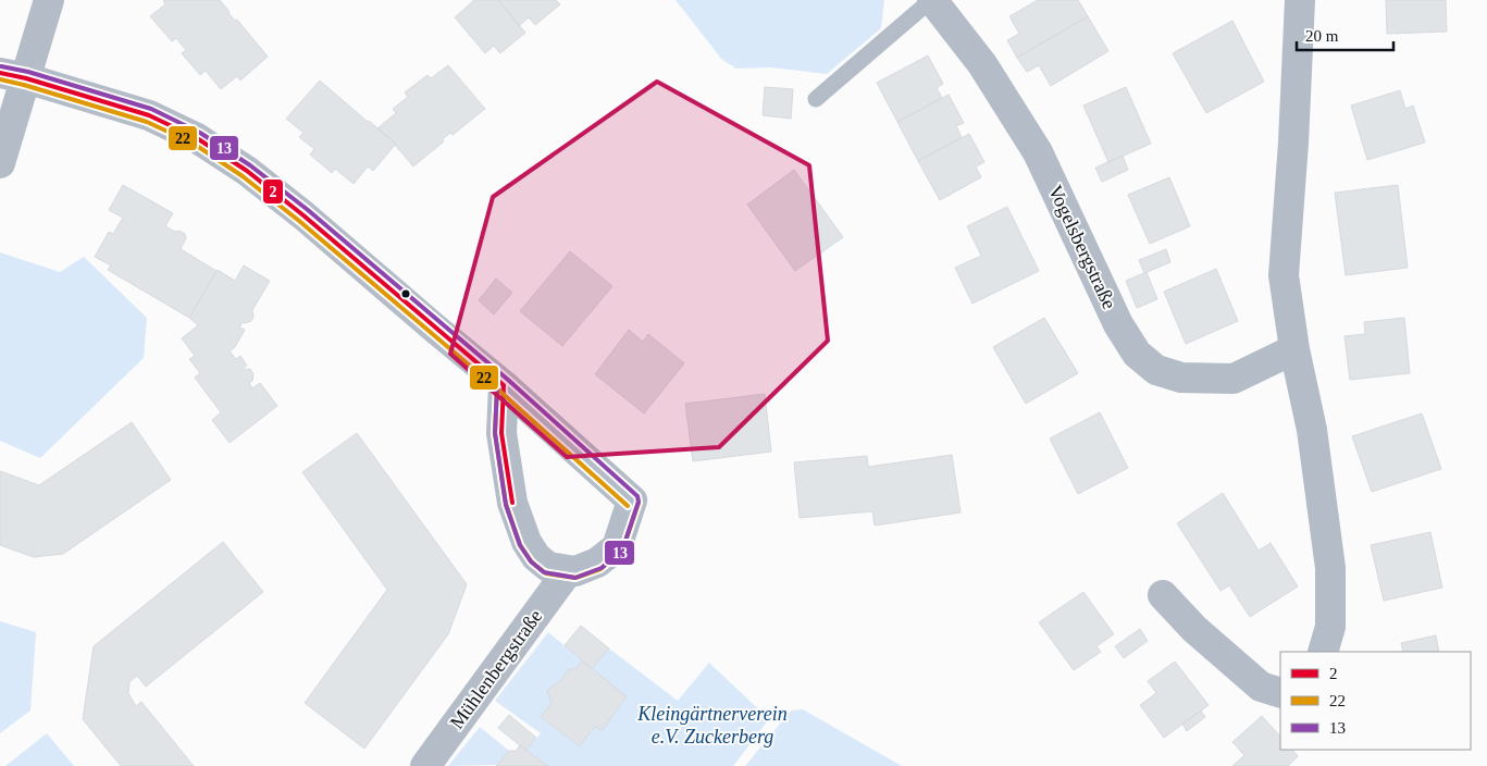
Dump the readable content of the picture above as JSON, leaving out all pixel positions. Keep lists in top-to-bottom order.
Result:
{
  "streets": {
    "street": ["Vogelsbergstraße", "Mühlenbergstraße"]
  },
  "parks": ["Kleingärtnerverein e.V. Zuckerberg"],
  "lines": ["transit line 13", "transit line 2", "transit line 22"],
  "legend": ["2", "22", "13"],
  "scale_bar": "20 m"
}
